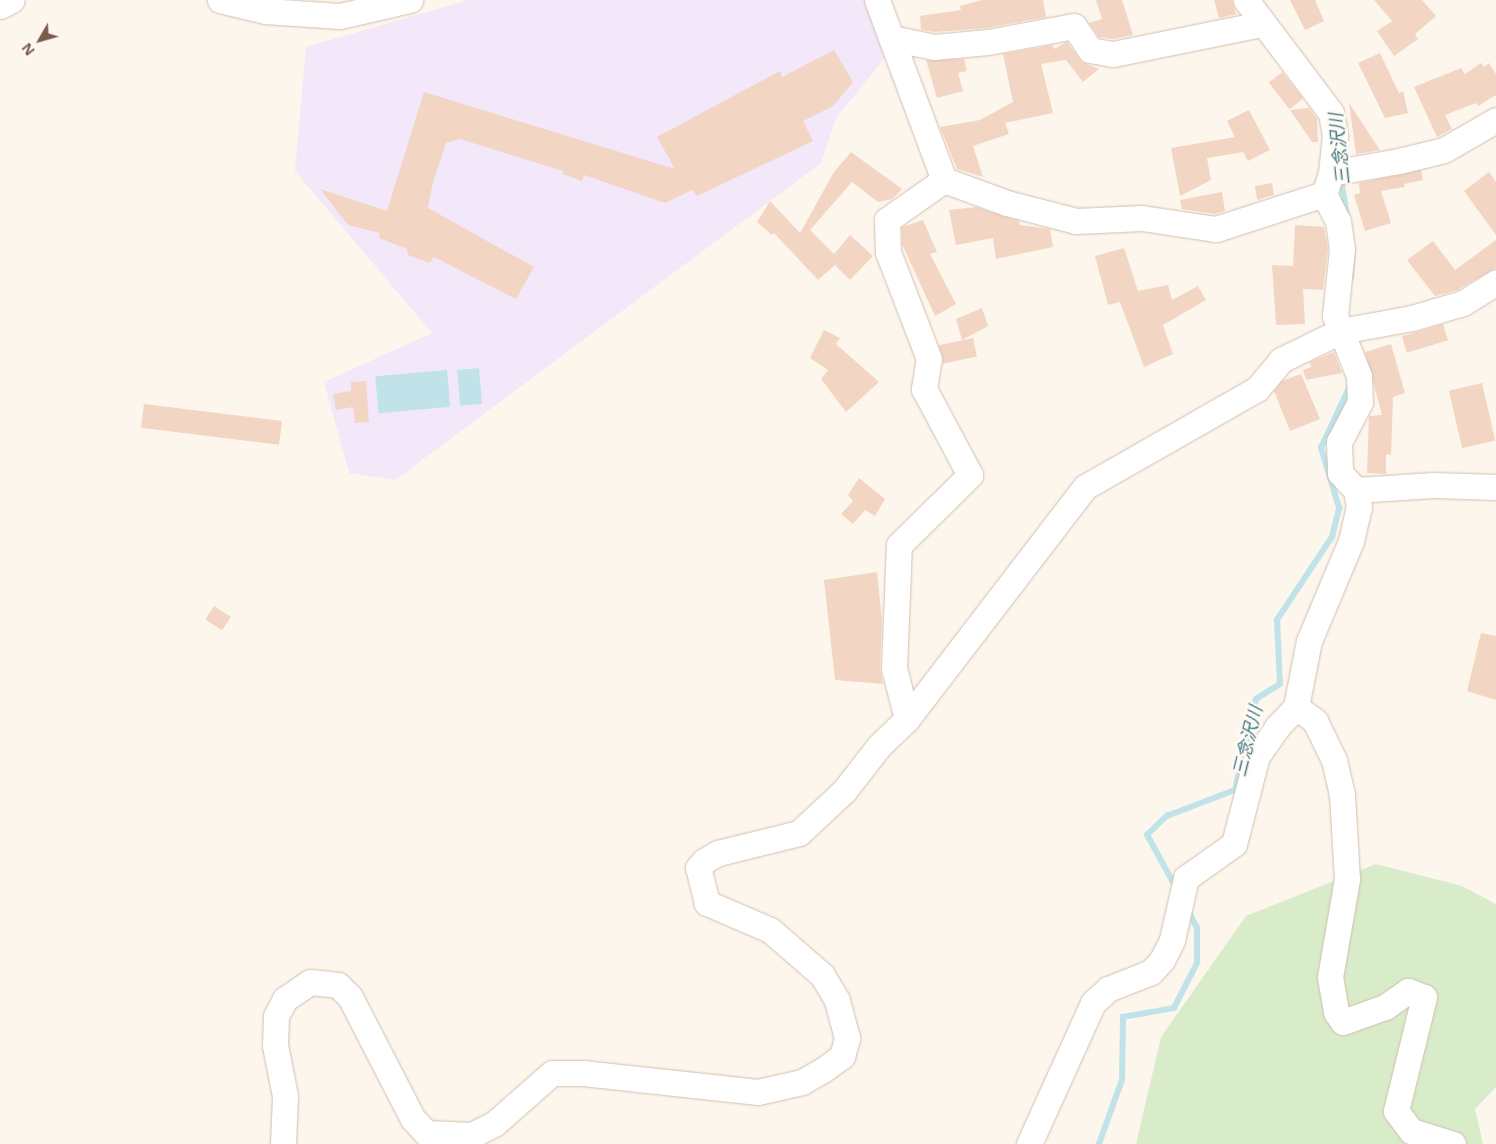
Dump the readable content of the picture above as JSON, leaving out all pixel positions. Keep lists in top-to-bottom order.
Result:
{
  "water": ["三念沢川"],
  "north": "bottom left"
}
